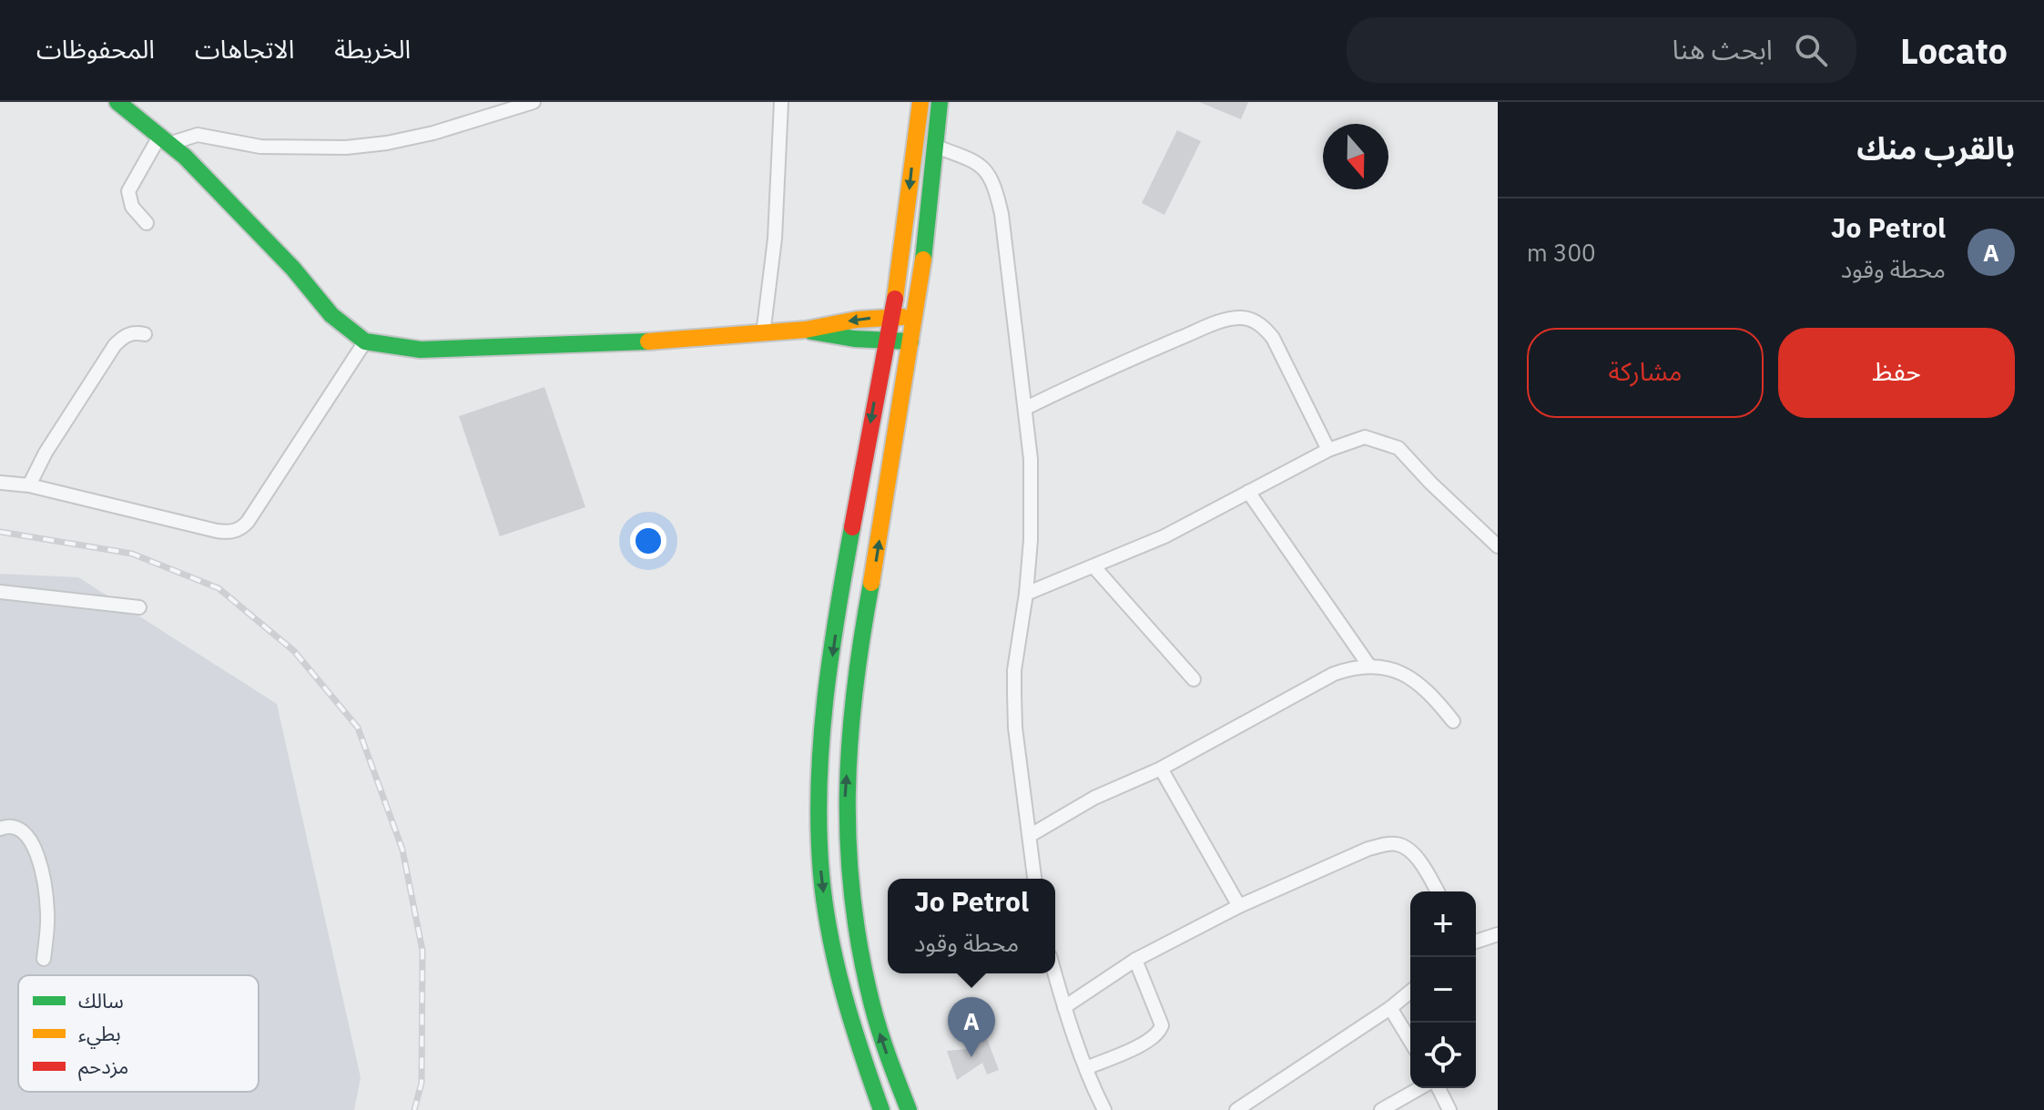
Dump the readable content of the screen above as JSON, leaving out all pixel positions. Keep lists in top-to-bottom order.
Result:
{
  "legend": ["سالك", "بطيء", "مزدحم"],
  "north": "bottom",
  "page": {
    "header": "Locato",
    "search": "ابحث هنا",
    "nav": ["الخريطة", "الاتجاهات", "المحفوظات"],
    "heading": "بالقرب منك",
    "list": [
      {
        "mark": "A",
        "name": "Jo Petrol",
        "note": "محطة وقود",
        "value": "300 m"
      }
    ],
    "buttons": ["حفظ", "مشاركة"],
    "popup": ["Jo Petrol", "محطة وقود"],
    "map_buttons": ["+", "−"],
    "pins": "A"
  }
}
